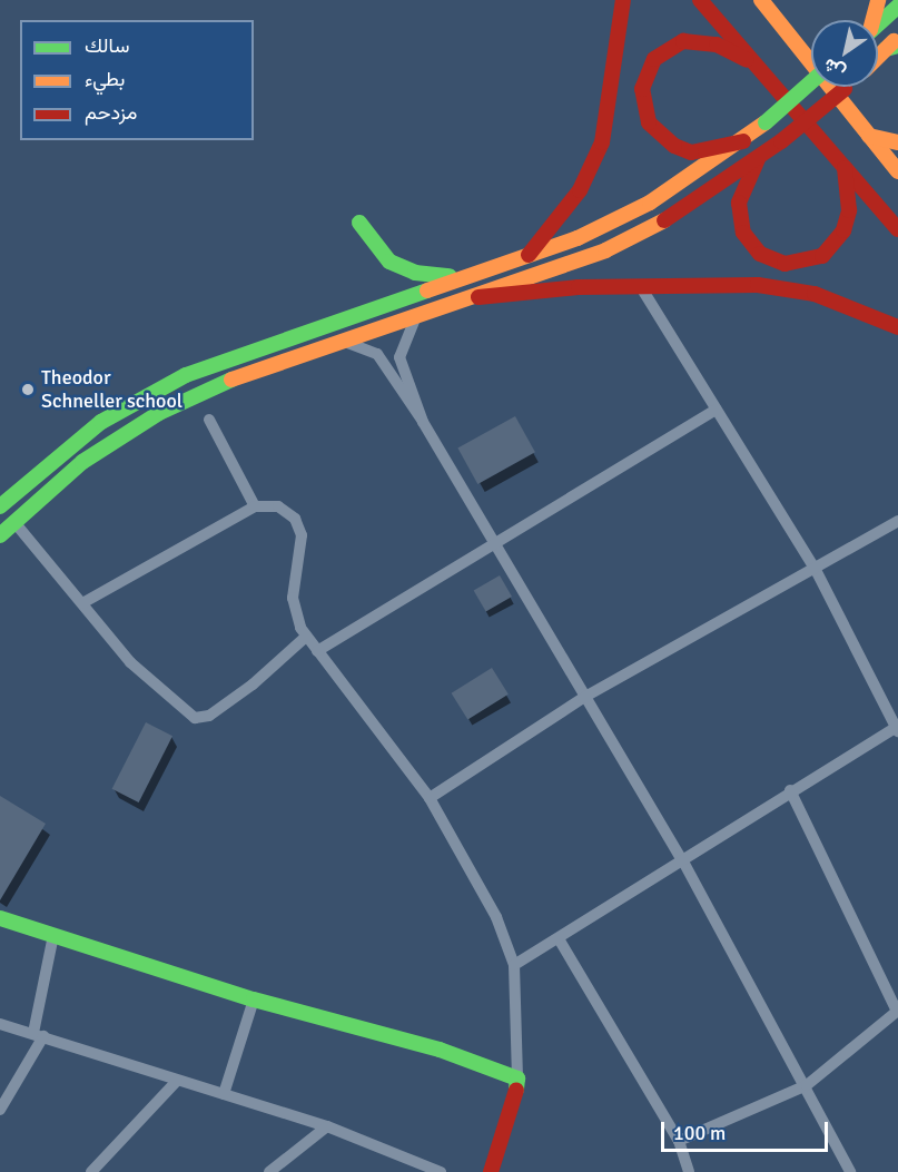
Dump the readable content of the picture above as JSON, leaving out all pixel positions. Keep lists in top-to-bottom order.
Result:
{
  "places": ["Theodor Schneller school"],
  "legend": ["سالك", "بطيء", "مزدحم"],
  "scale_bar": "100 m",
  "north": "bottom left"
}
